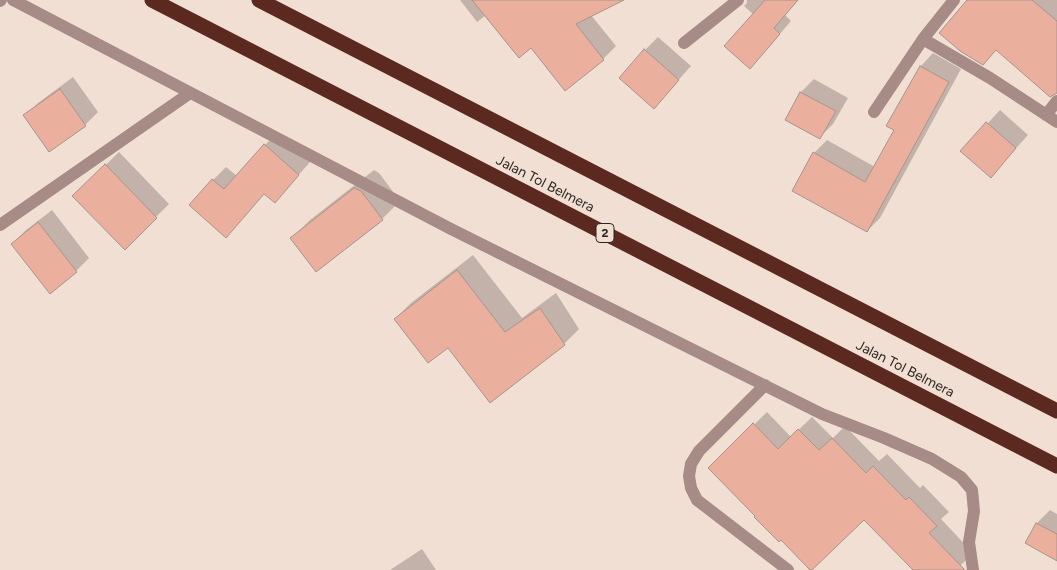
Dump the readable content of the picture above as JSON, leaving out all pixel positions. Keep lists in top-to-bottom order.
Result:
{
  "streets": {
    "highway": ["Jalan Tol Belmera", "2"]
  }
}
